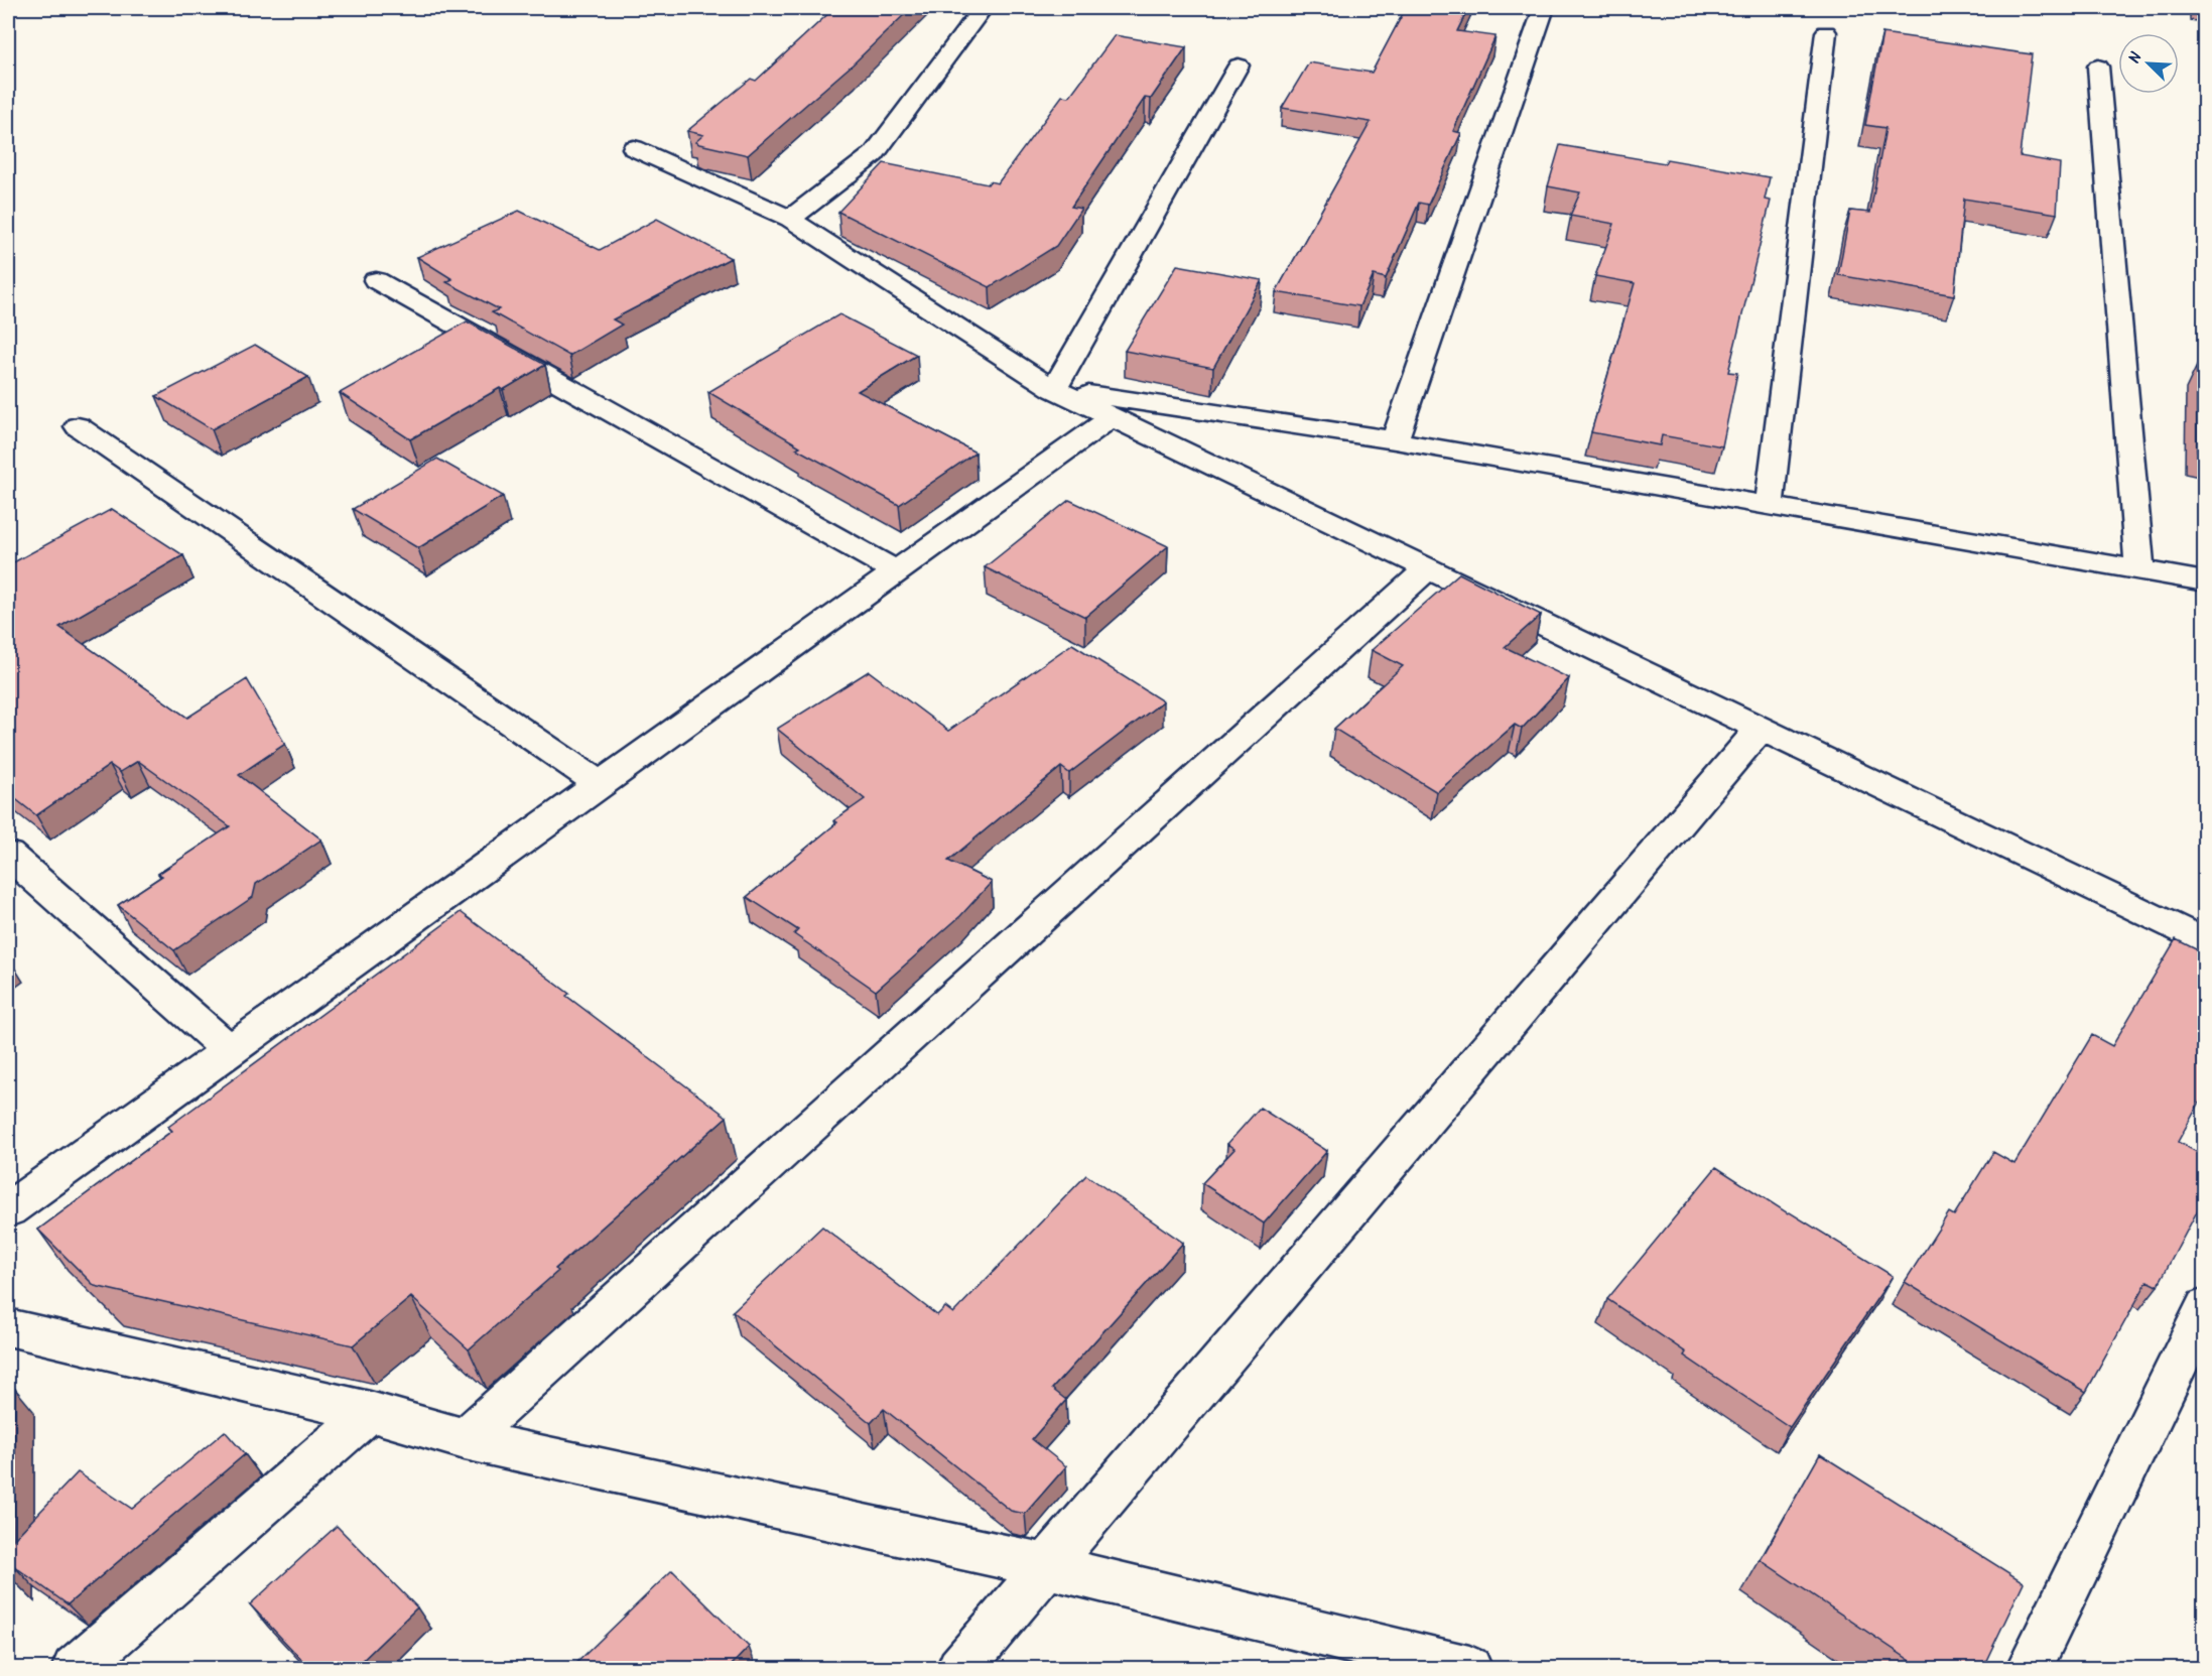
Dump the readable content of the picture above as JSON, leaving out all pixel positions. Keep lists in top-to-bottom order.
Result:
{
  "north": "top left"
}
